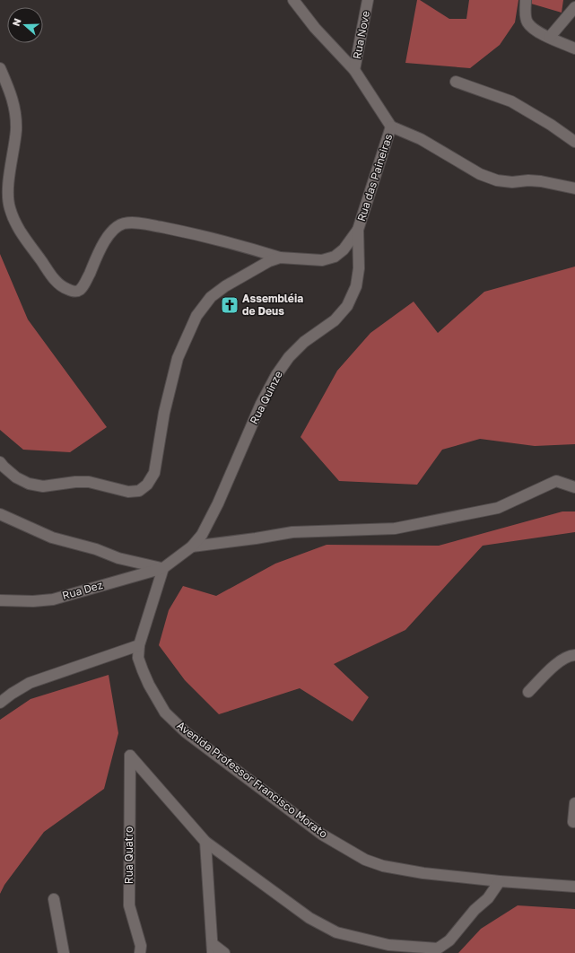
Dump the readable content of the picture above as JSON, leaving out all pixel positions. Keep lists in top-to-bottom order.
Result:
{
  "streets": {
    "street": [
      "Rua Nove",
      "Rua das Paineiras",
      "Rua Quinze",
      "Rua Dez",
      "Avenida Professor Francisco Morato",
      "Rua Quatro"
    ]
  },
  "crossings": [
    ["Rua das Paineiras", "Rua Quinze"],
    ["Rua Quinze", "Rua Dez"],
    ["Rua Quinze", "Avenida Professor Francisco Morato"],
    ["Rua Dez", "Avenida Professor Francisco Morato"]
  ],
  "places": {
    "church": ["Assembléia de Deus"]
  },
  "north": "left"
}
